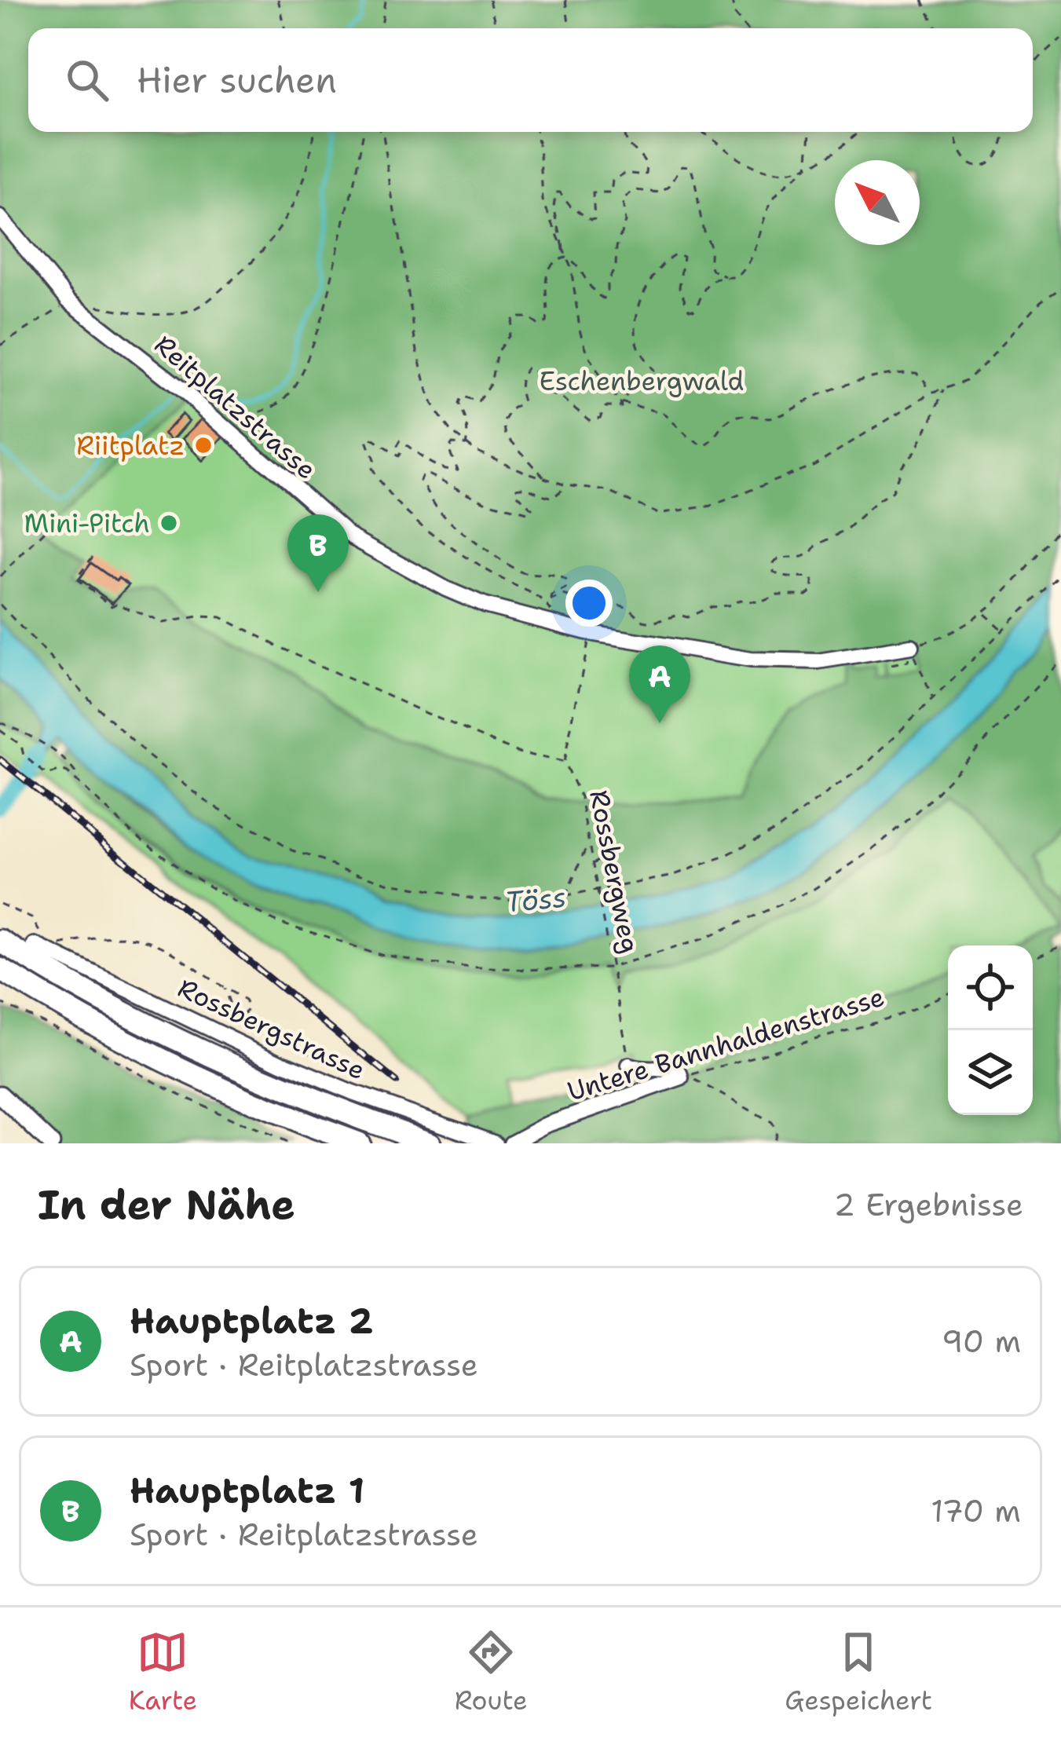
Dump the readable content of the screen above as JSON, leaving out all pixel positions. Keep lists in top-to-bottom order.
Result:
{
  "streets": {
    "street": ["Reitplatzstrasse", "Rossbergstrasse", "Untere Bannhaldenstrasse"],
    "path": ["Rossbergweg"]
  },
  "crossings": [
    ["Reitplatzstrasse", "Rossbergweg"]
  ],
  "water": ["Töss"],
  "parks": ["Eschenbergwald"],
  "places": ["Riitplatz", "Mini-Pitch"],
  "north": "top left",
  "page": {
    "search": "Hier suchen",
    "pins": ["B", "A"],
    "heading": ["In der Nähe", "2 Ergebnisse"],
    "list": [
      {
        "mark": "A",
        "name": "Hauptplatz 2",
        "note": "Sport · Reitplatzstrasse",
        "value": "90 m"
      },
      {
        "mark": "B",
        "name": "Hauptplatz 1",
        "note": "Sport · Reitplatzstrasse",
        "value": "170 m"
      }
    ],
    "nav": ["Karte", "Route", "Gespeichert"]
  }
}
